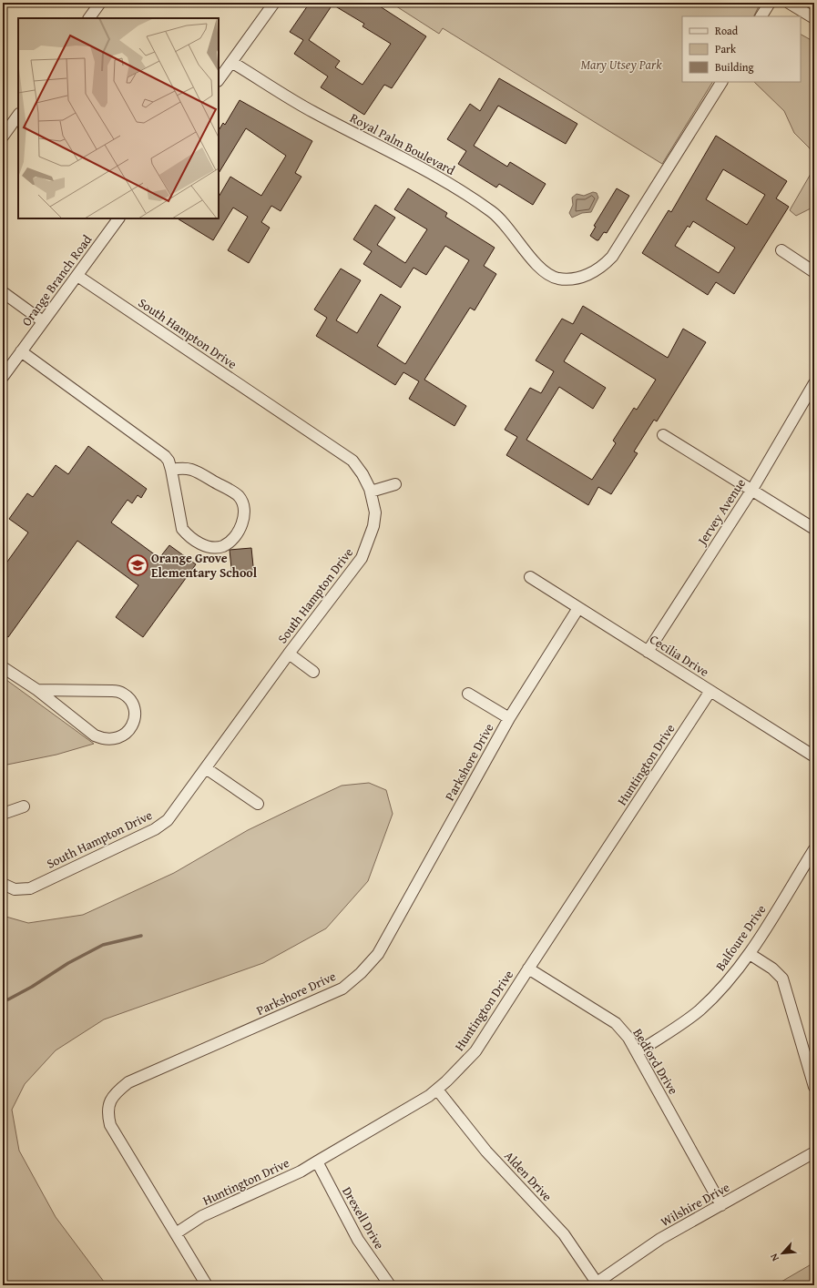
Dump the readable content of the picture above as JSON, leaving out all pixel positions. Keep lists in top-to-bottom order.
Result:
{
  "streets": {
    "street": [
      "Royal Palm Boulevard",
      "Orange Branch Road",
      "South Hampton Drive",
      "Jervey Avenue",
      "Cecilia Drive",
      "Parkshore Drive",
      "Huntington Drive",
      "Balfoure Drive",
      "Bedford Drive",
      "Alden Drive",
      "Wilshire Drive",
      "Drexell Drive"
    ]
  },
  "crossings": [
    ["Orange Branch Road", "South Hampton Drive"],
    ["Jervey Avenue", "Cecilia Drive"],
    ["Cecilia Drive", "Parkshore Drive"],
    ["Cecilia Drive", "Huntington Drive"],
    ["Parkshore Drive", "Huntington Drive"],
    ["Huntington Drive", "Bedford Drive"],
    ["Huntington Drive", "Alden Drive"],
    ["Huntington Drive", "Drexell Drive"],
    ["Balfoure Drive", "Bedford Drive"],
    ["Bedford Drive", "Wilshire Drive"],
    ["Alden Drive", "Wilshire Drive"]
  ],
  "parks": ["Mary Utsey Park"],
  "places": {
    "school or university": ["Orange Grove Elementary School"]
  },
  "legend": ["Road", "Park", "Building"],
  "north": "bottom left"
}
